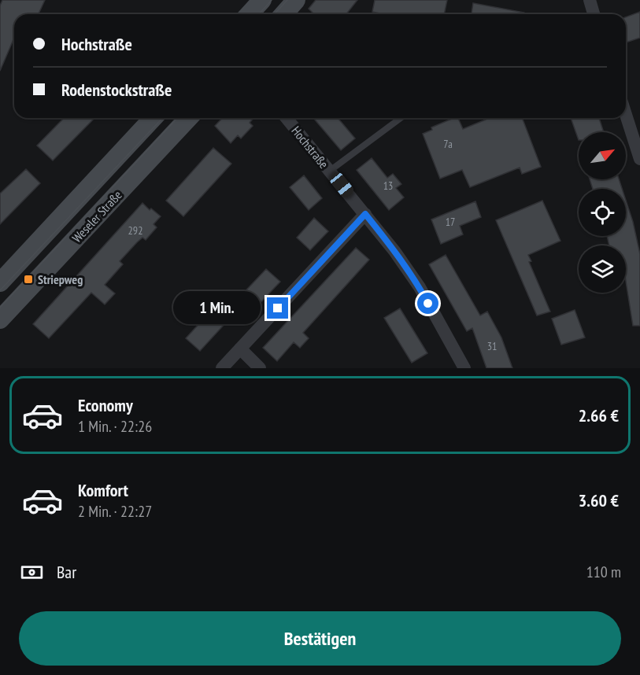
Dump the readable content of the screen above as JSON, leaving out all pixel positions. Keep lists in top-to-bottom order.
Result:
{
  "streets": {
    "main road": ["Weseler Straße"],
    "street": ["Hochstraße"]
  },
  "places": {
    "transit": ["Striepweg"]
  },
  "house_numbers": [
    "7a",
    "13",
    "17",
    "292",
    "31"
  ],
  "north": "top right",
  "page": {
    "banner": ["Hochstraße", "Rodenstockstraße"],
    "bubble": "1 Min.",
    "list": [
      {
        "name": "Economy",
        "note": "1 Min. · 22:26",
        "value": "2.66 €"
      },
      {
        "name": "Komfort",
        "note": "2 Min. · 22:27",
        "value": "3.60 €"
      }
    ],
    "pay": ["Bar", "110 m"],
    "buttons": "Bestätigen"
  }
}
